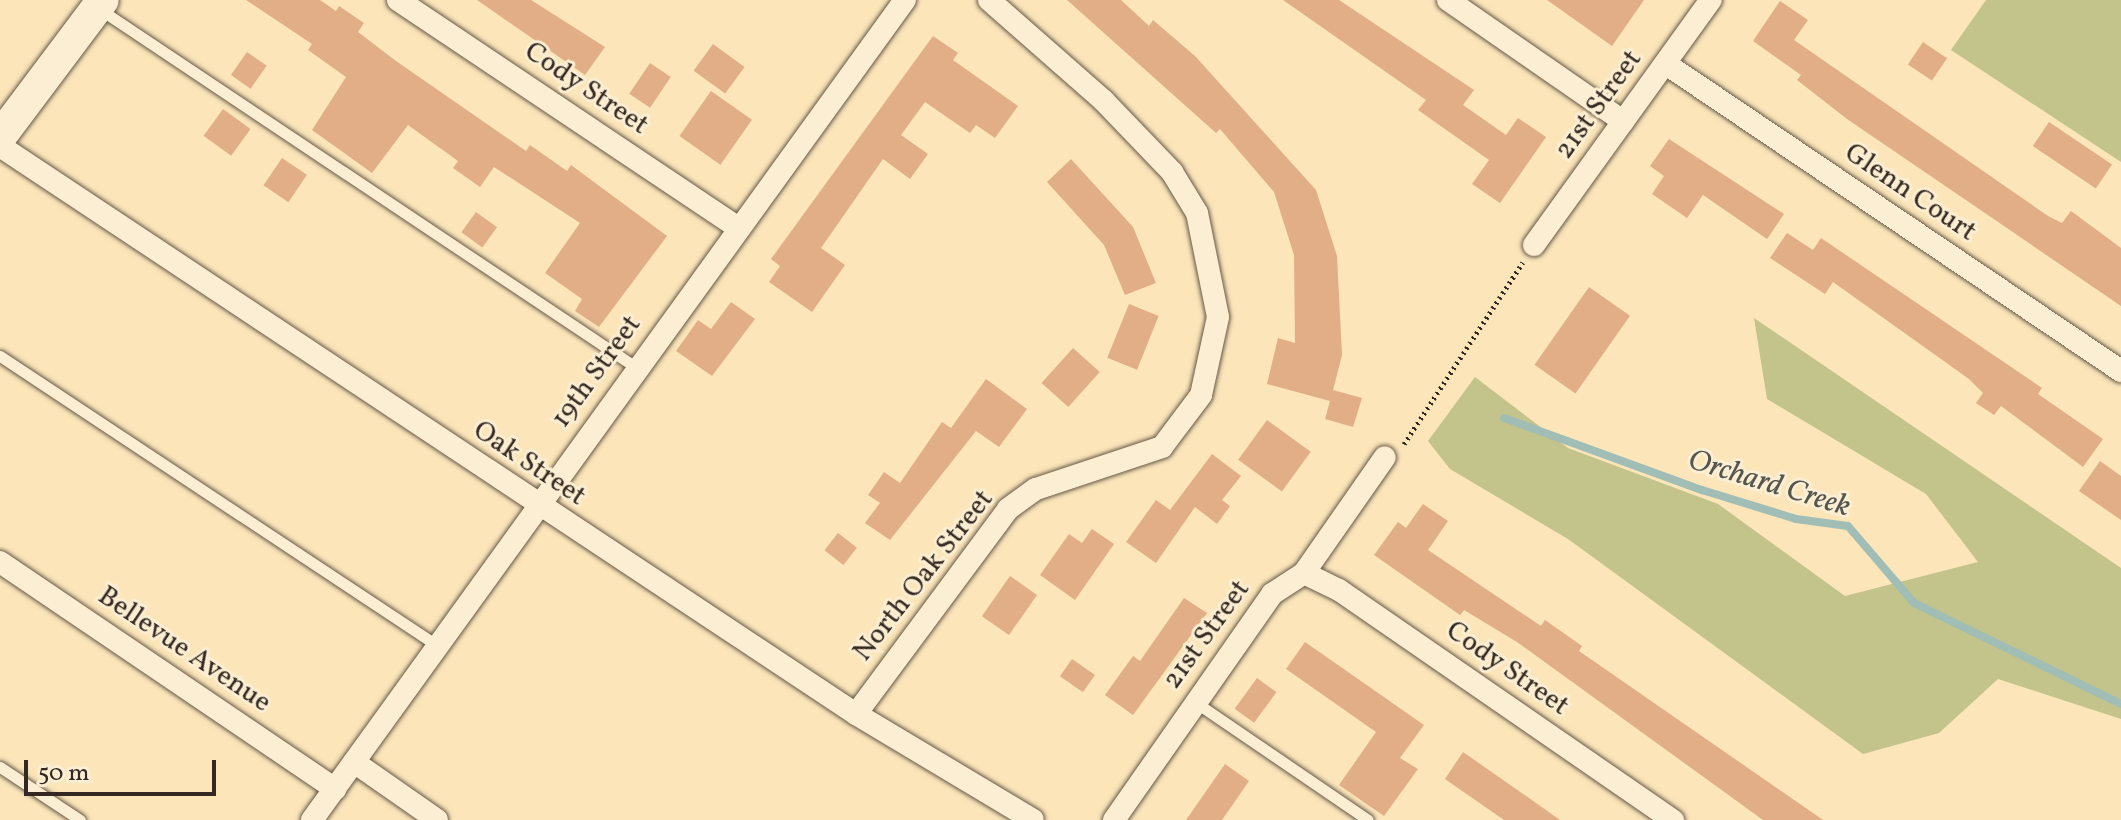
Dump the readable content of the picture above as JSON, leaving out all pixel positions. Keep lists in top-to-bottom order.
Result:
{
  "streets": {
    "street": [
      "Cody Street",
      "21st Street",
      "Glenn Court",
      "19th Street",
      "Oak Street",
      "North Oak Street",
      "Bellevue Avenue"
    ]
  },
  "crossings": [
    ["Cody Street", "21st Street"],
    ["Cody Street", "19th Street"],
    ["21st Street", "Glenn Court"],
    ["19th Street", "Oak Street"],
    ["19th Street", "Bellevue Avenue"],
    ["Oak Street", "North Oak Street"]
  ],
  "water": ["Orchard Creek"],
  "scale_bar": "50 m"
}
